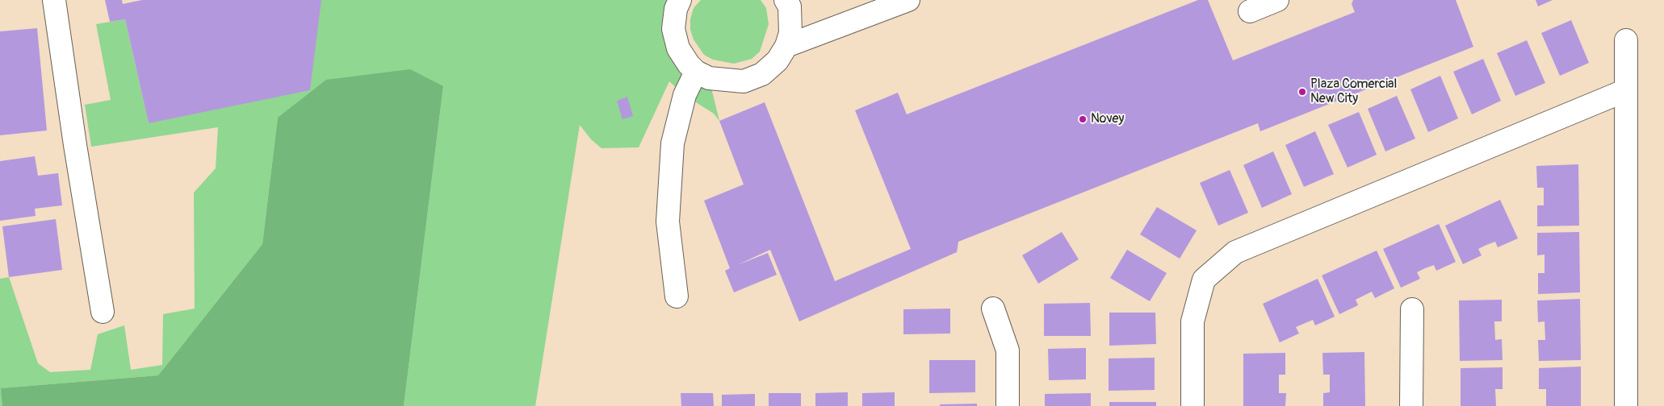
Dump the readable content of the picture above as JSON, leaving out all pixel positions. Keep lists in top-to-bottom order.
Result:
{
  "places": ["Plaza Comercial New City", "Novey"]
}
